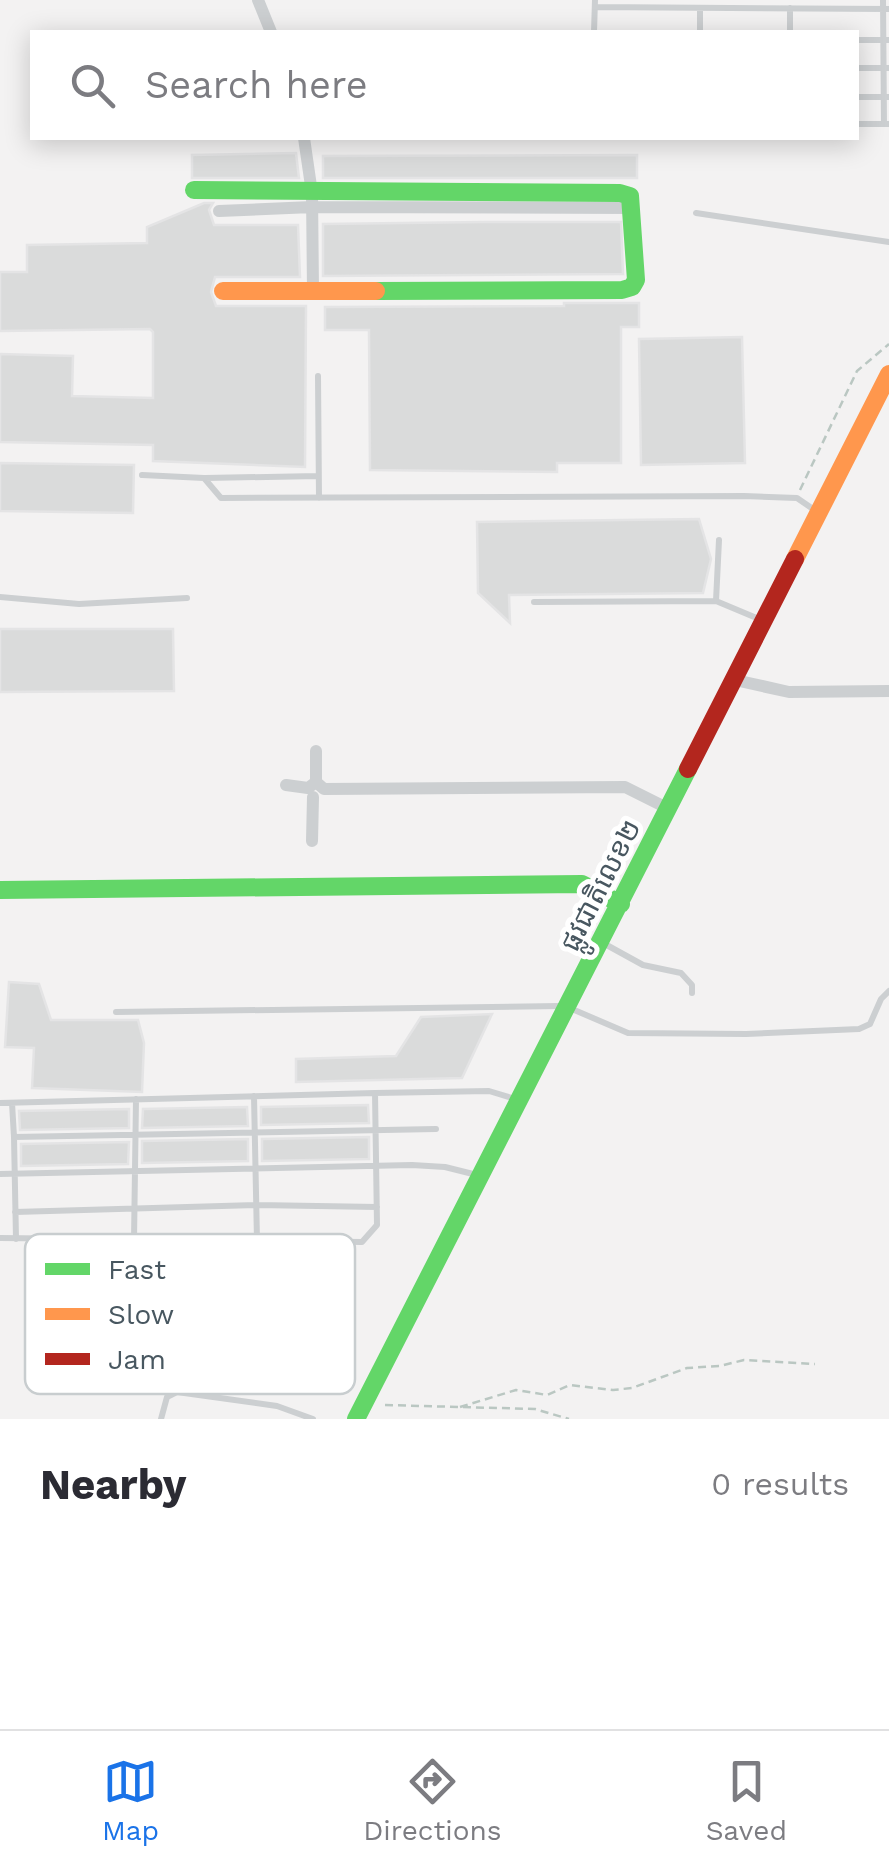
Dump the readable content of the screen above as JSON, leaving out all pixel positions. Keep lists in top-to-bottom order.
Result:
{
  "streets": {
    "main road": ["ផ្លូវជាតិលេខ២"]
  },
  "legend": ["Fast", "Slow", "Jam"],
  "page": {
    "search": "Search here",
    "heading": ["Nearby", "0 results"],
    "nav": ["Map", "Directions", "Saved"]
  }
}
